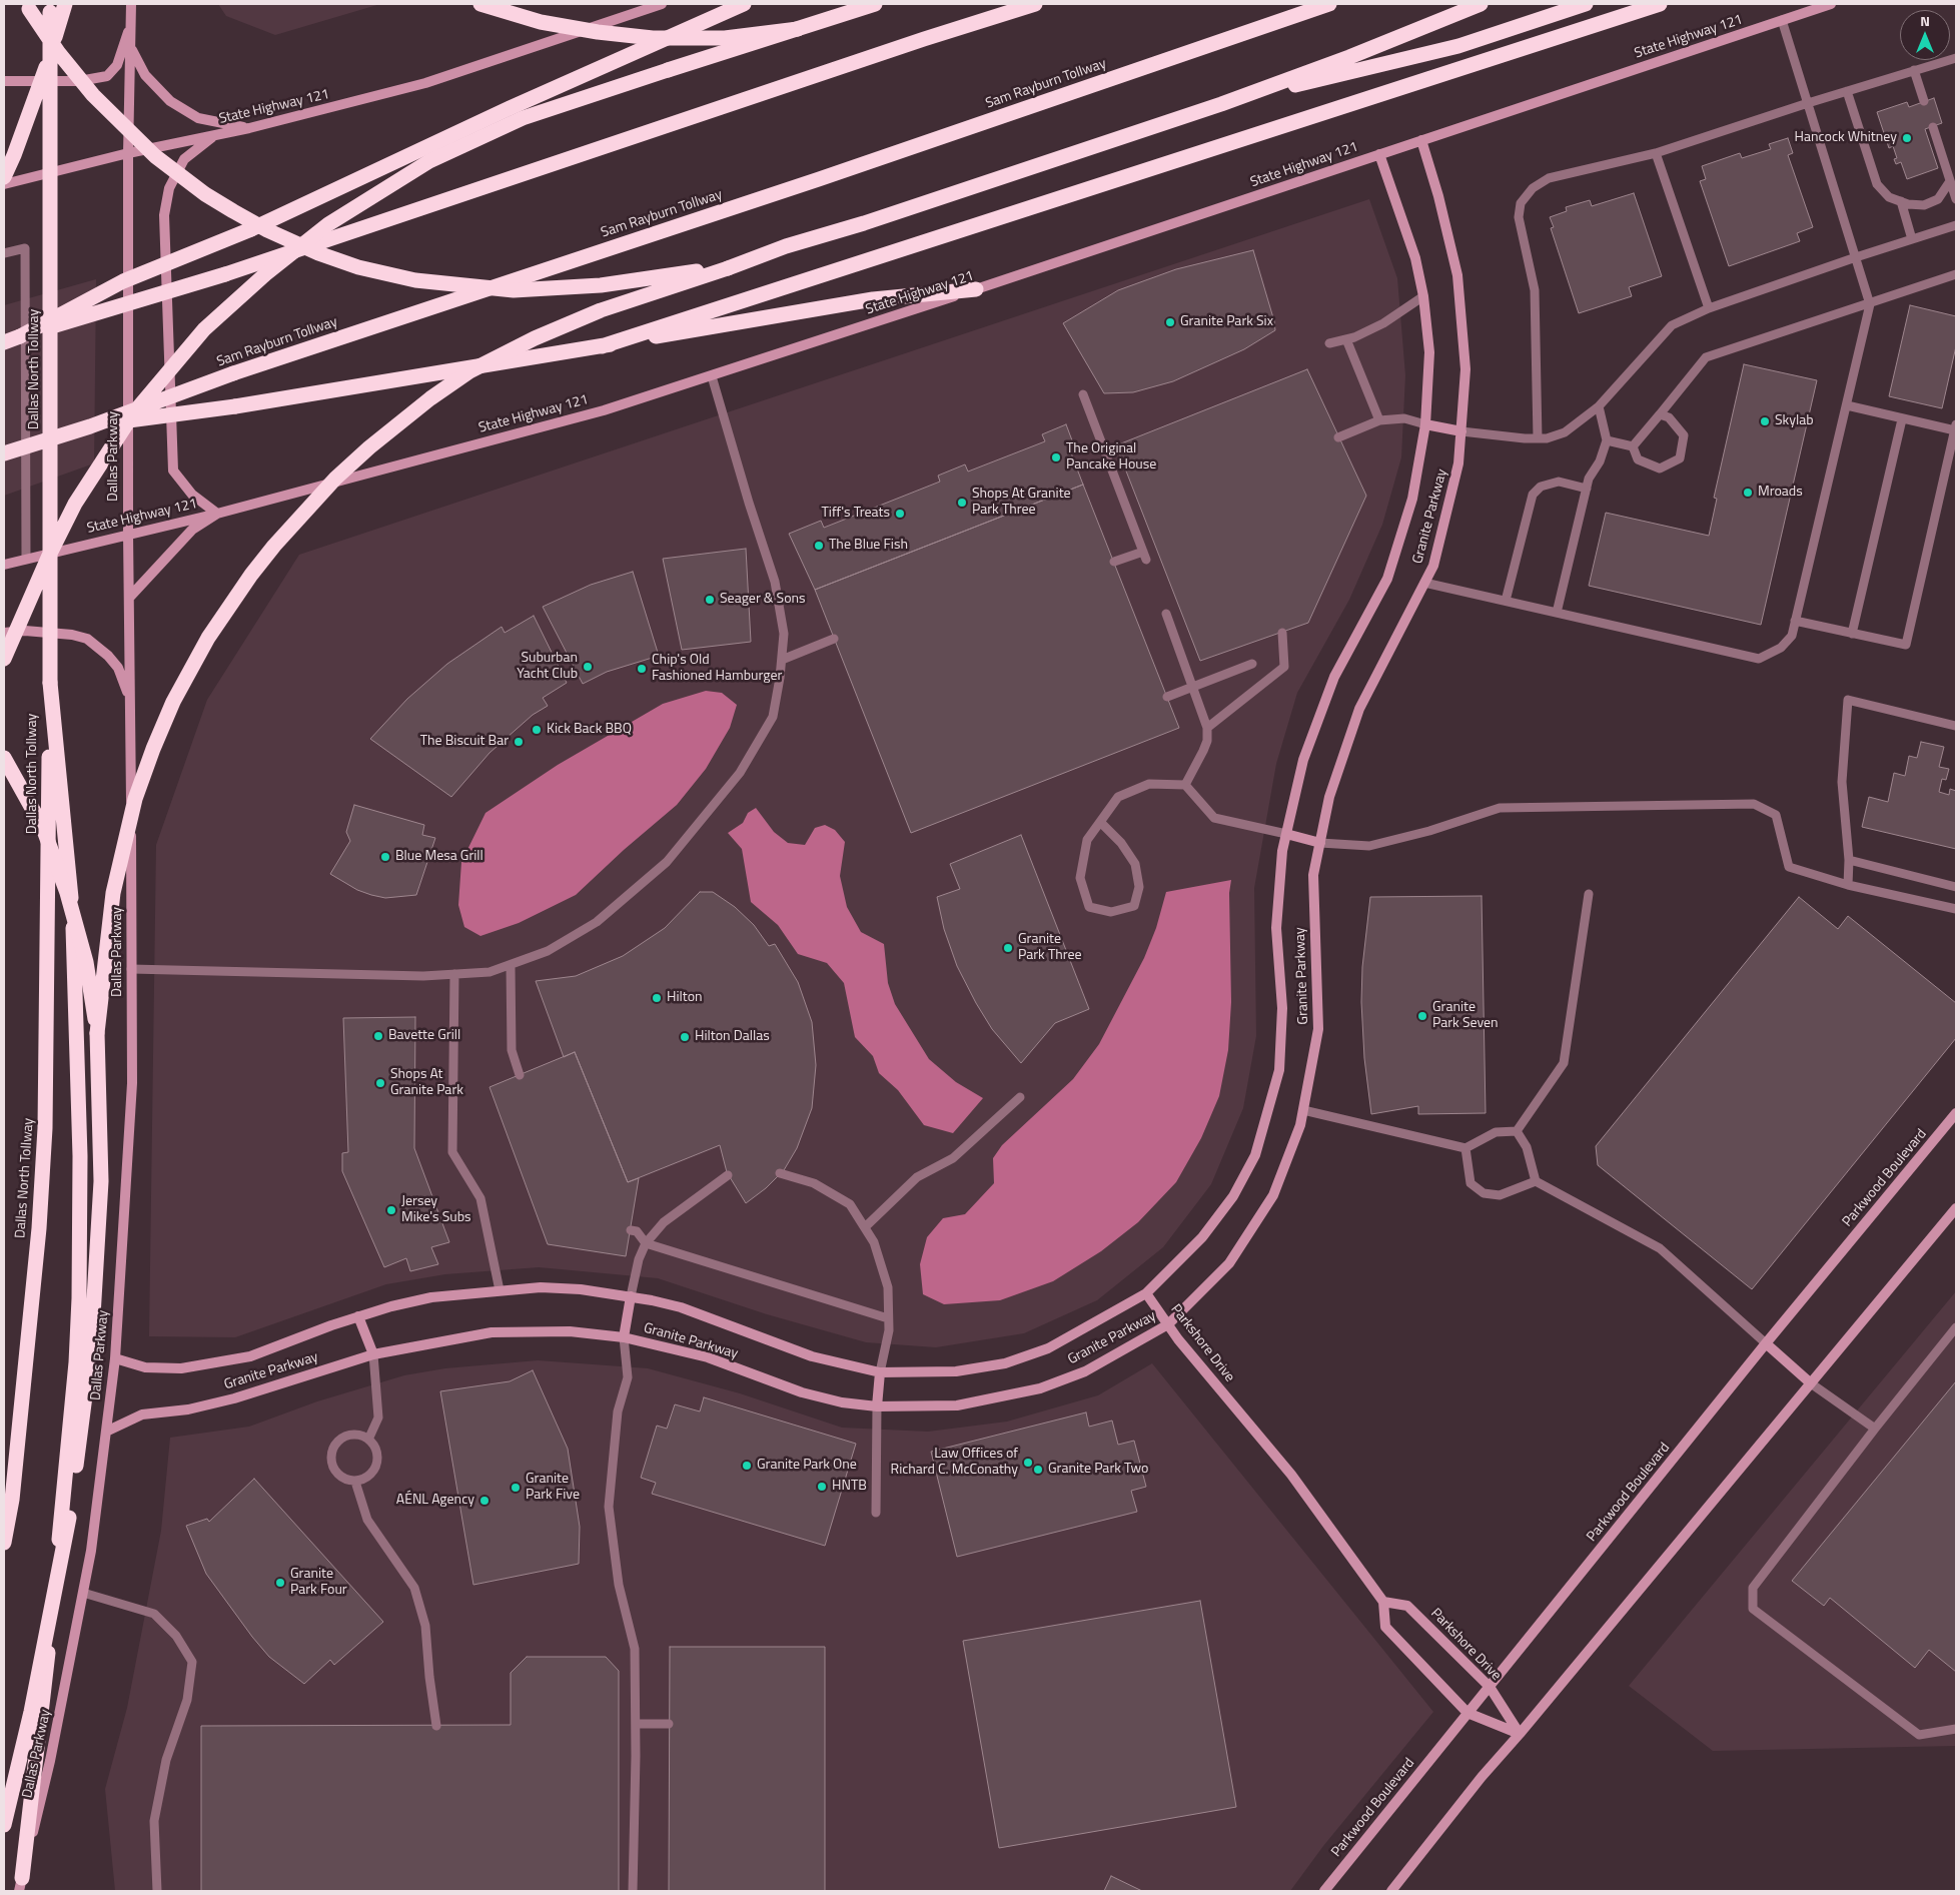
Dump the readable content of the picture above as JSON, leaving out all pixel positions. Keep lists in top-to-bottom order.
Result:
{
  "streets": {
    "highway": ["Sam Rayburn Tollway", "Dallas North Tollway"],
    "main road": [
      "State Highway 121",
      "Dallas Parkway",
      "Granite Parkway",
      "Parkwood Boulevard",
      "Parkshore Drive"
    ]
  },
  "crossings": [
    ["State Highway 121", "Dallas Parkway"],
    ["State Highway 121", "Granite Parkway"],
    ["Dallas Parkway", "Granite Parkway"],
    ["Granite Parkway", "Parkshore Drive"],
    ["Parkwood Boulevard", "Parkshore Drive"]
  ],
  "places": [
    "Hancock Whitney",
    "Granite Park Six",
    "Skylab",
    "The Original Pancake House",
    "Mroads",
    "Shops At Granite Park Three",
    "Tiff's Treats",
    "The Blue Fish",
    "Seager & Sons",
    "Suburban Yacht Club",
    "Chip's Old Fashioned Hamburger",
    "Kick Back BBQ",
    "The Biscuit Bar",
    "Blue Mesa Grill",
    "Granite Park Three",
    "Hilton",
    "Granite Park Seven",
    "Bavette Grill",
    "Hilton Dallas",
    "Shops At Granite Park",
    "Jersey Mike's Subs",
    "Law Offices of Richard C. McConathy",
    "Granite Park One",
    "Granite Park Two",
    "HNTB",
    "Granite Park Five",
    "AÉNL Agency",
    "Granite Park Four"
  ],
  "north": "top"
}
